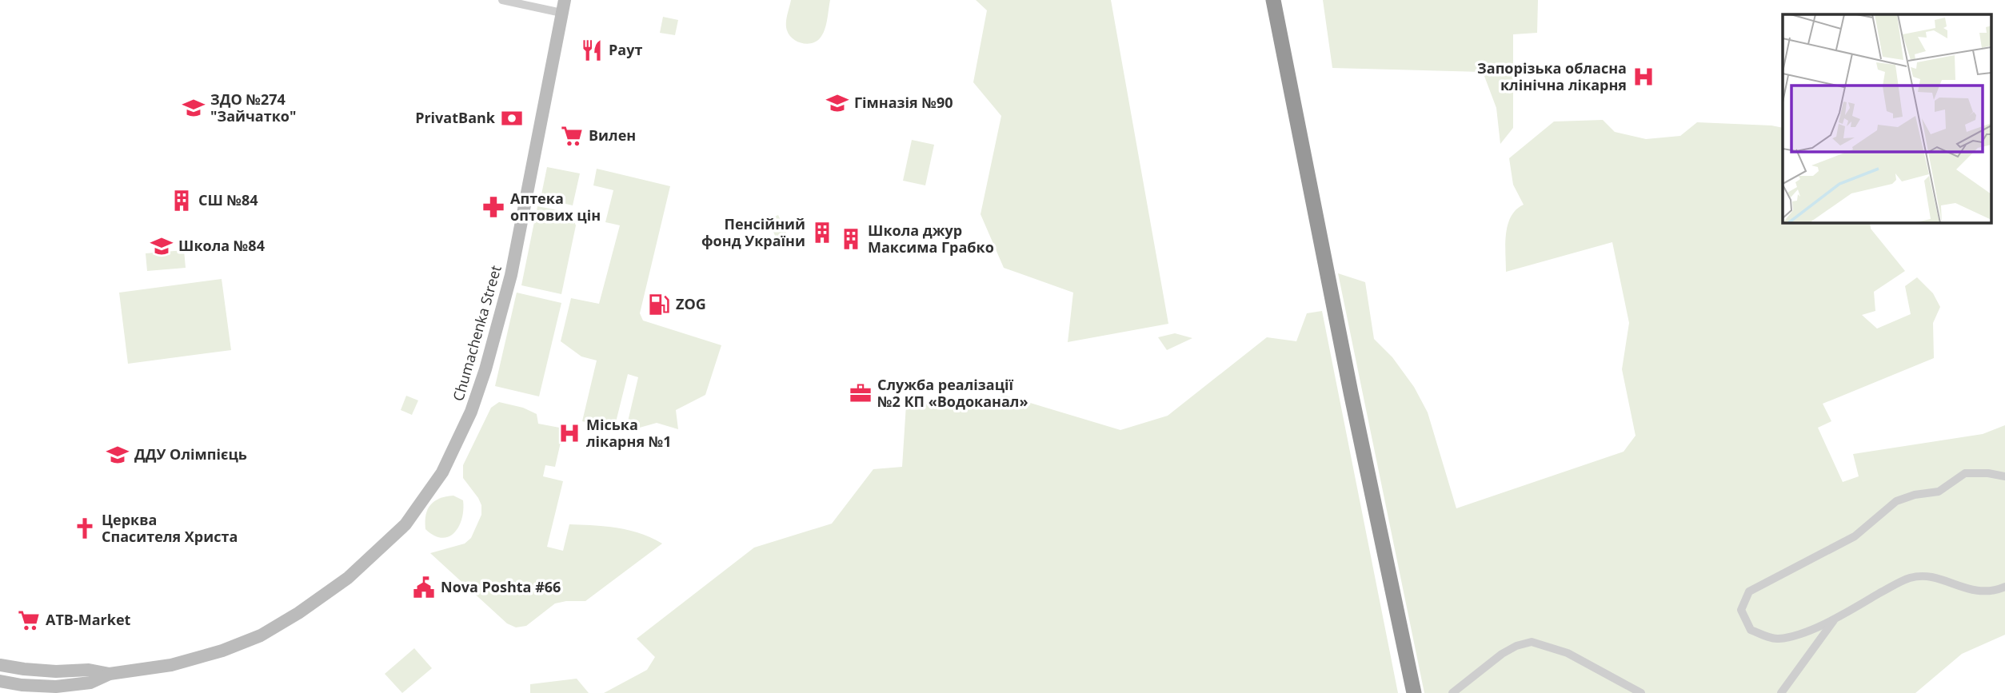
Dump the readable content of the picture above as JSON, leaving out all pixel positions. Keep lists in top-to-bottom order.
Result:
{
  "streets": {
    "street": ["Chumachenka Street"]
  },
  "places": {
    "restaurant": ["Раут"],
    "hospital": ["Запорізька обласна клінічна лікарня", "Міська лікарня №1"],
    "school or university": [
      "Гімназія №90",
      "ЗДО №274 \"Зайчатко\"",
      "Школа №84",
      "ДДУ Олімпієць"
    ],
    "bank": ["PrivatBank"],
    "supermarket": ["Вилен", "ATB-Market"],
    "building": ["СШ №84", "Пенсійний фонд України", "Школа джур Максима Грабко"],
    "pharmacy": ["Аптека оптових цін"],
    "fuel station": ["ZOG"],
    "office": ["Служба реалізації №2 КП «Водоканал»"],
    "church": ["Церква Спасителя Христа"],
    "public building": ["Nova Poshta #66"]
  }
}
